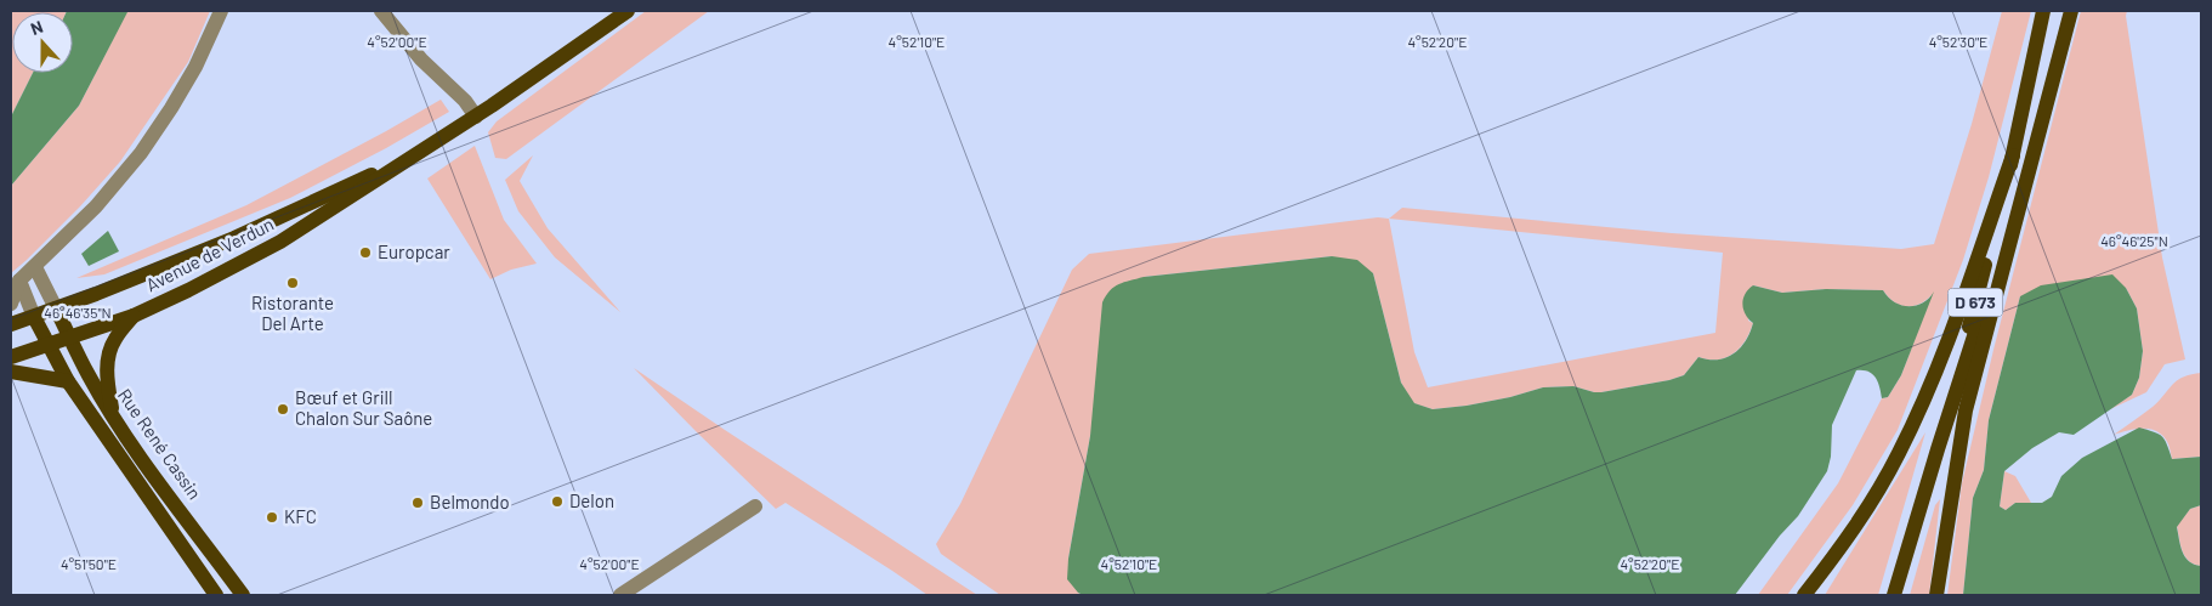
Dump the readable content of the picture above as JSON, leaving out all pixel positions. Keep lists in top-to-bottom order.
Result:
{
  "streets": {
    "main road": ["Avenue de Verdun", "D 673", "Rue René Cassin"]
  },
  "crossings": [
    ["Avenue de Verdun", "Rue René Cassin"]
  ],
  "places": [
    "Europcar",
    "Ristorante Del Arte",
    "Bœuf et Grill Chalon Sur Saône",
    "Delon",
    "Belmondo",
    "KFC"
  ],
  "north": "top",
  "coordinates": [
    "4°52'00\"E",
    "4°52'10\"E",
    "4°52'20\"E",
    "4°52'30\"E",
    "46°46'25\"N",
    "46°46'35\"N",
    "4°51'50\"E"
  ]
}
